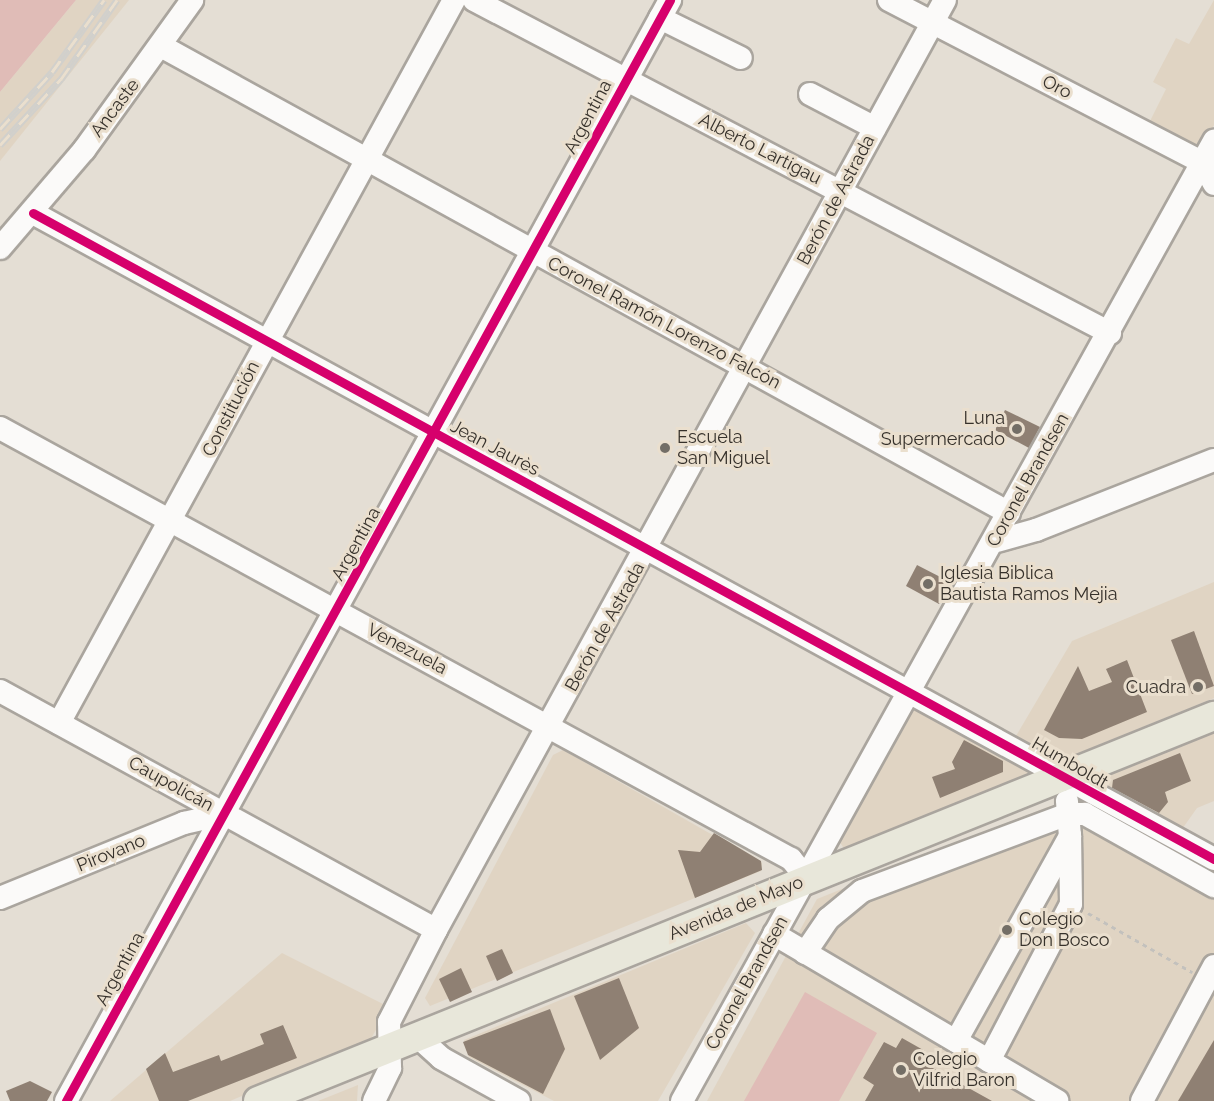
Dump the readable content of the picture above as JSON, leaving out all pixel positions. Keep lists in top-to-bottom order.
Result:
{
  "streets": {
    "main road": ["Avenida de Mayo"],
    "street": [
      "Oro",
      "Ancaste",
      "Argentina",
      "Alberto Lartigau",
      "Berón de Astrada",
      "Coronel Ramón Lorenzo Falcón",
      "Constitución",
      "Jean Jaurès",
      "Coronel Brandsen",
      "Venezuela",
      "Humboldt",
      "Caupolicán",
      "Pirovano"
    ]
  },
  "crossings": [
    ["Oro", "Berón de Astrada"],
    ["Oro", "Coronel Brandsen"],
    ["Ancaste", "Coronel Ramón Lorenzo Falcón"],
    ["Ancaste", "Jean Jaurès"],
    ["Argentina", "Alberto Lartigau"],
    ["Argentina", "Coronel Ramón Lorenzo Falcón"],
    ["Argentina", "Jean Jaurès"],
    ["Argentina", "Venezuela"],
    ["Argentina", "Caupolicán"],
    ["Argentina", "Pirovano"],
    ["Alberto Lartigau", "Berón de Astrada"],
    ["Alberto Lartigau", "Coronel Brandsen"],
    ["Berón de Astrada", "Coronel Ramón Lorenzo Falcón"],
    ["Berón de Astrada", "Jean Jaurès"],
    ["Berón de Astrada", "Venezuela"],
    ["Berón de Astrada", "Caupolicán"],
    ["Berón de Astrada", "Avenida de Mayo"],
    ["Coronel Ramón Lorenzo Falcón", "Constitución"],
    ["Coronel Ramón Lorenzo Falcón", "Coronel Brandsen"],
    ["Constitución", "Jean Jaurès"],
    ["Constitución", "Venezuela"],
    ["Constitución", "Caupolicán"],
    ["Jean Jaurès", "Coronel Brandsen"],
    ["Jean Jaurès", "Humboldt"],
    ["Coronel Brandsen", "Venezuela"],
    ["Coronel Brandsen", "Humboldt"],
    ["Coronel Brandsen", "Avenida de Mayo"],
    ["Venezuela", "Avenida de Mayo"],
    ["Humboldt", "Avenida de Mayo"],
    ["Caupolicán", "Pirovano"]
  ],
  "places": [
    "Luna Supermercado",
    "Escuela San Miguel",
    "Iglesia Biblica Bautista Ramos Mejia",
    "Cuadra",
    "Colegio Don Bosco",
    "Colegio Vilfrid Baron"
  ]
}
